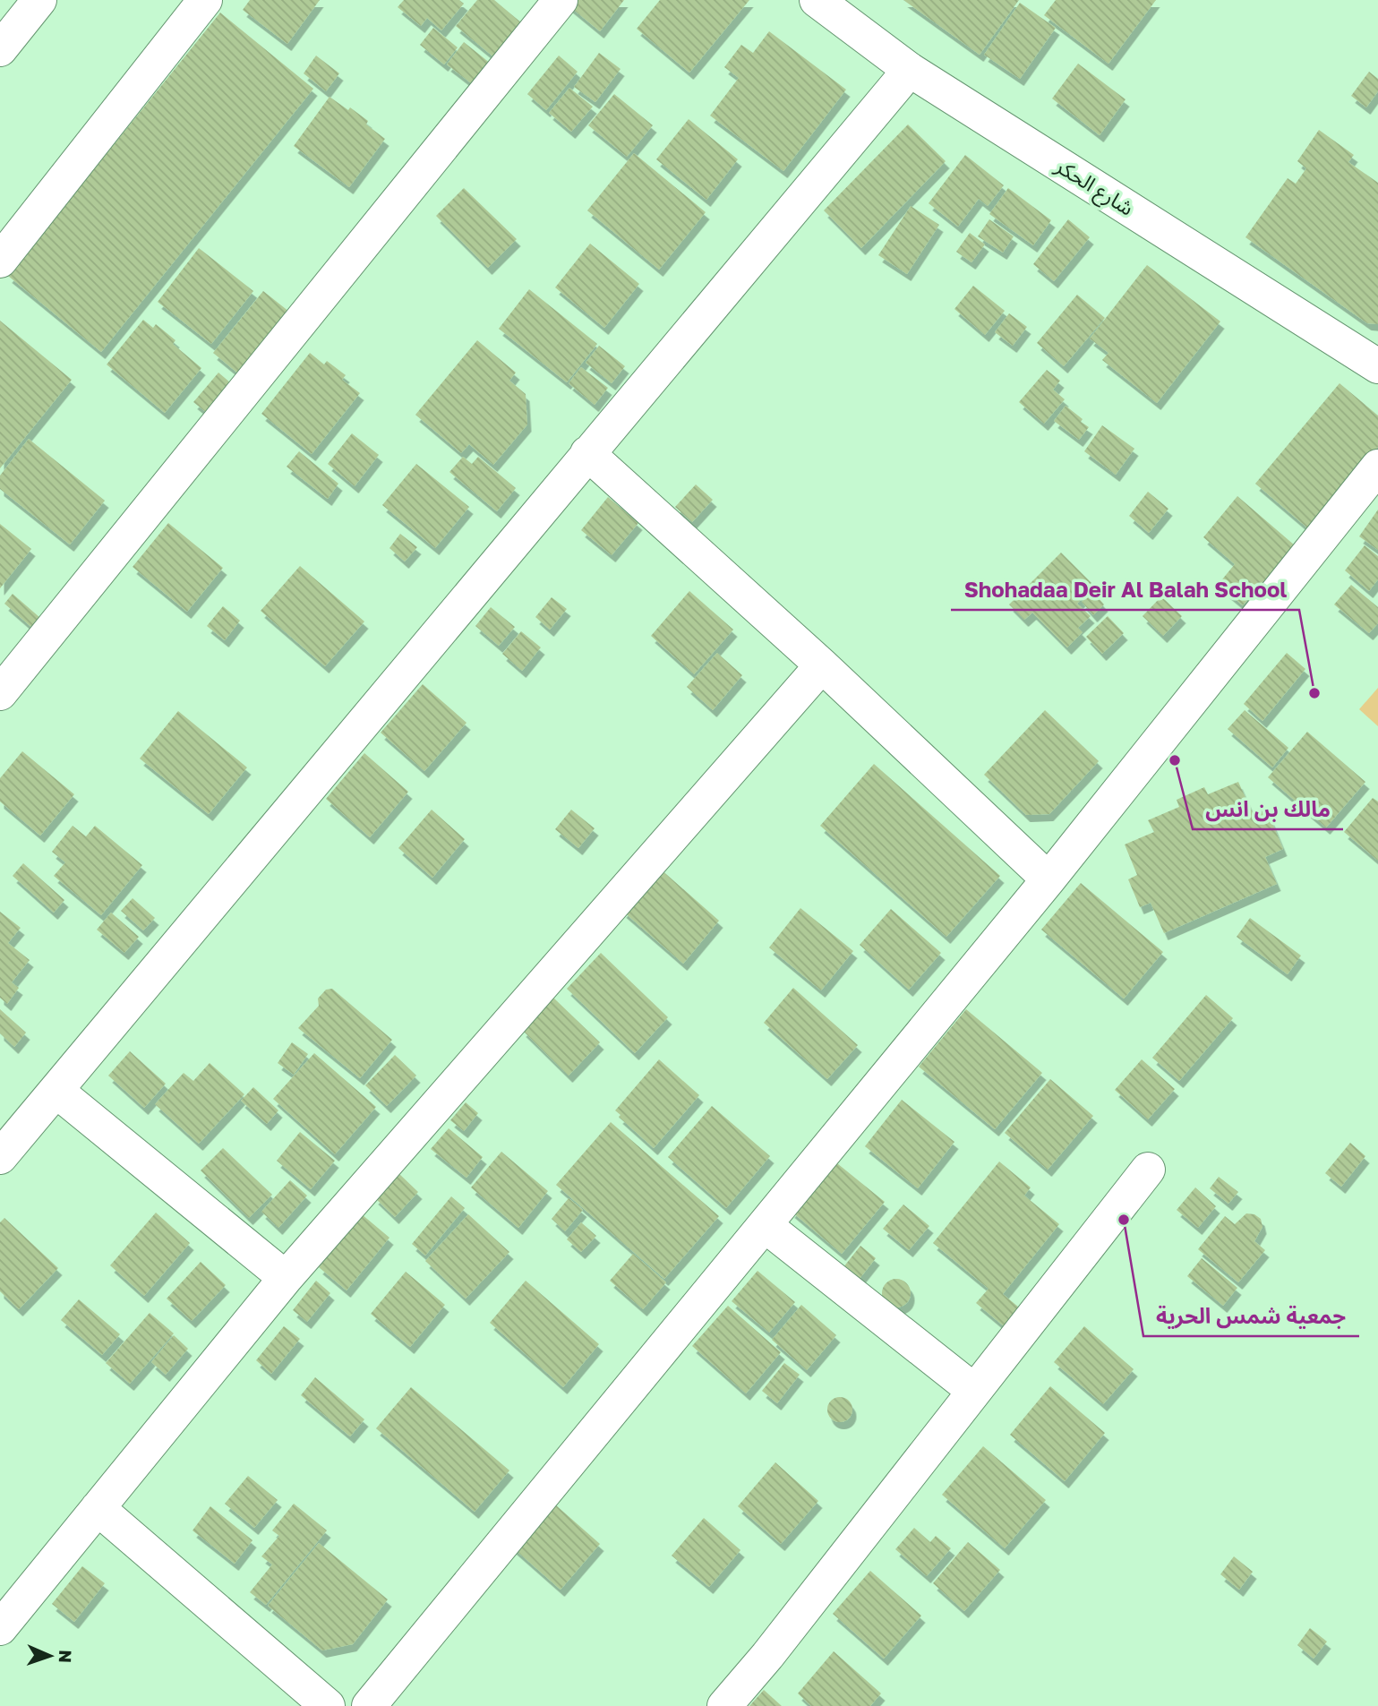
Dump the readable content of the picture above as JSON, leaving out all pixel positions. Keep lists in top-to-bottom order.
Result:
{
  "streets": {
    "street": ["شارع الحكر"]
  },
  "places": ["Shohadaa Deir Al Balah School", "مالك بن انس", "جمعية شمس الحرية"],
  "north": "right"
}
